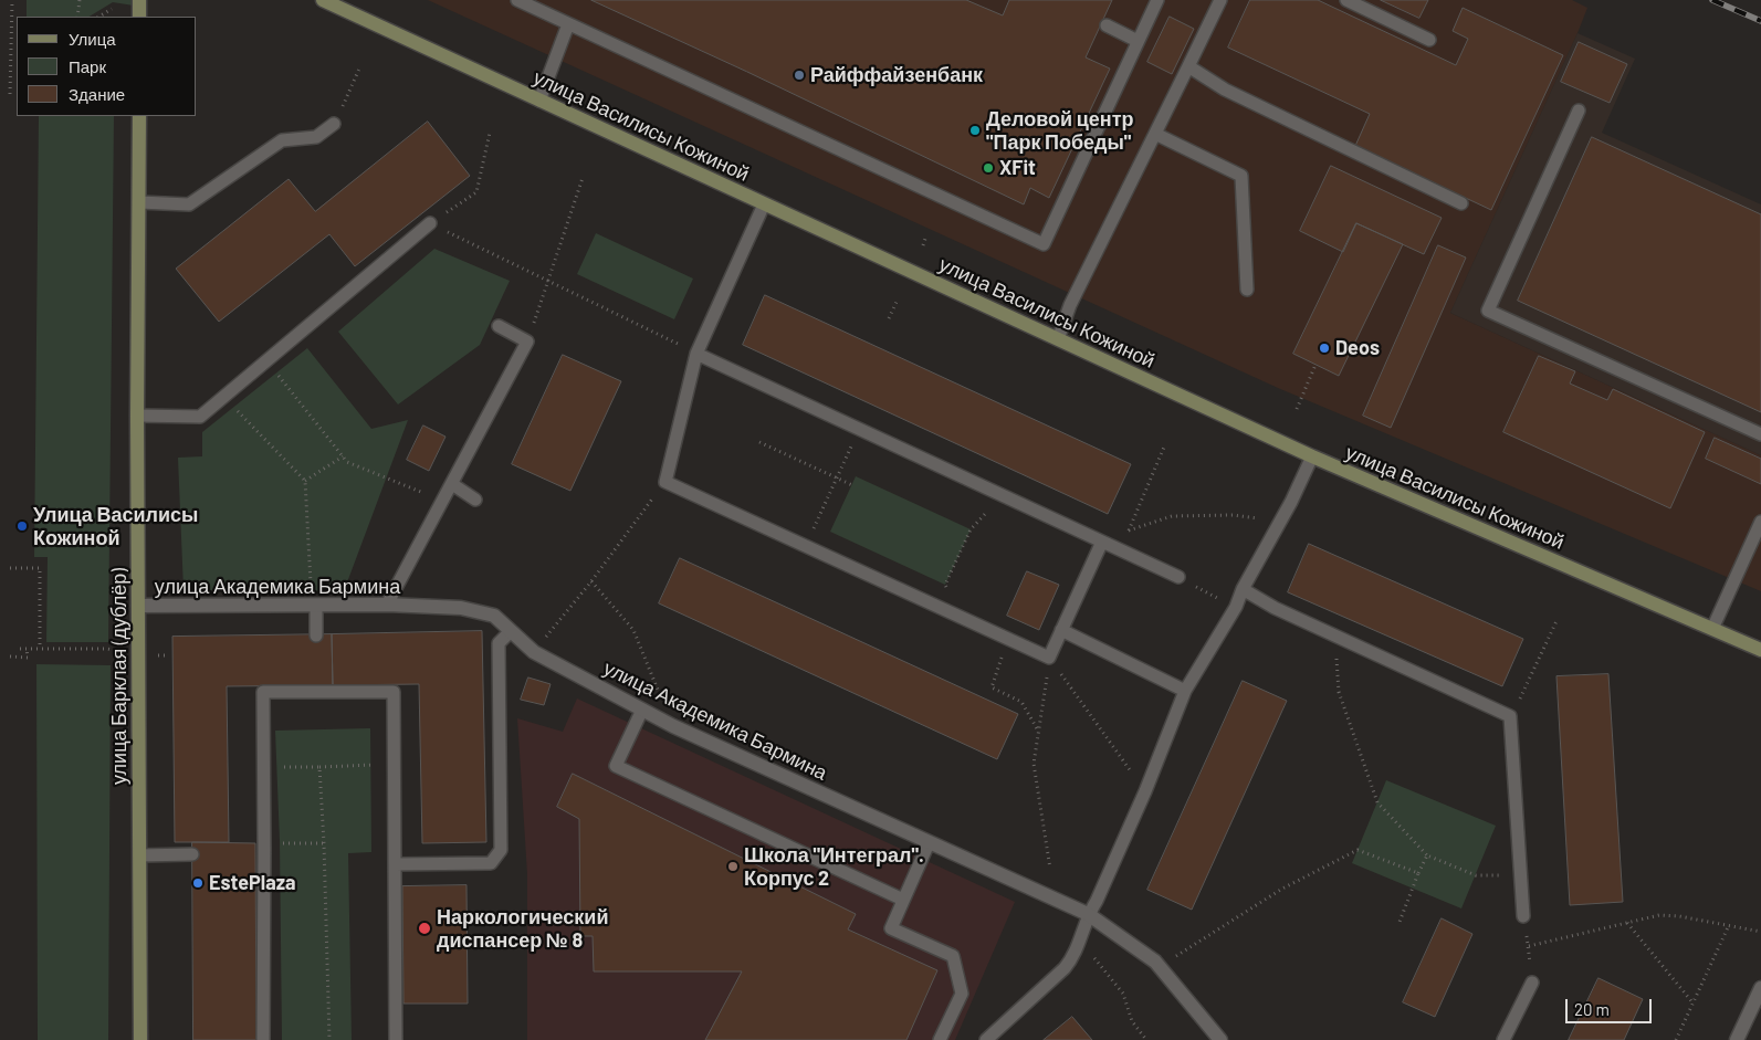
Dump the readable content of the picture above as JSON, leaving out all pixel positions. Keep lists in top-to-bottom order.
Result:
{
  "streets": {
    "street": ["улица Василисы Кожиной", "улица Академика Бармина", "улица Барклая (дублёр)"]
  },
  "crossings": [
    ["улица Академика Бармина", "улица Барклая (дублёр)"]
  ],
  "places": [
    "Райффайзенбанк",
    "Деловой центр \"Парк Победы\"",
    "XFit",
    "Deos",
    "Улица Василисы Кожиной",
    "Школа \"Интеграл\". Корпус 2",
    "EstePlaza",
    "Наркологический диспансер № 8"
  ],
  "legend": ["Улица", "Парк", "Здание"],
  "scale_bar": "20 m"
}
